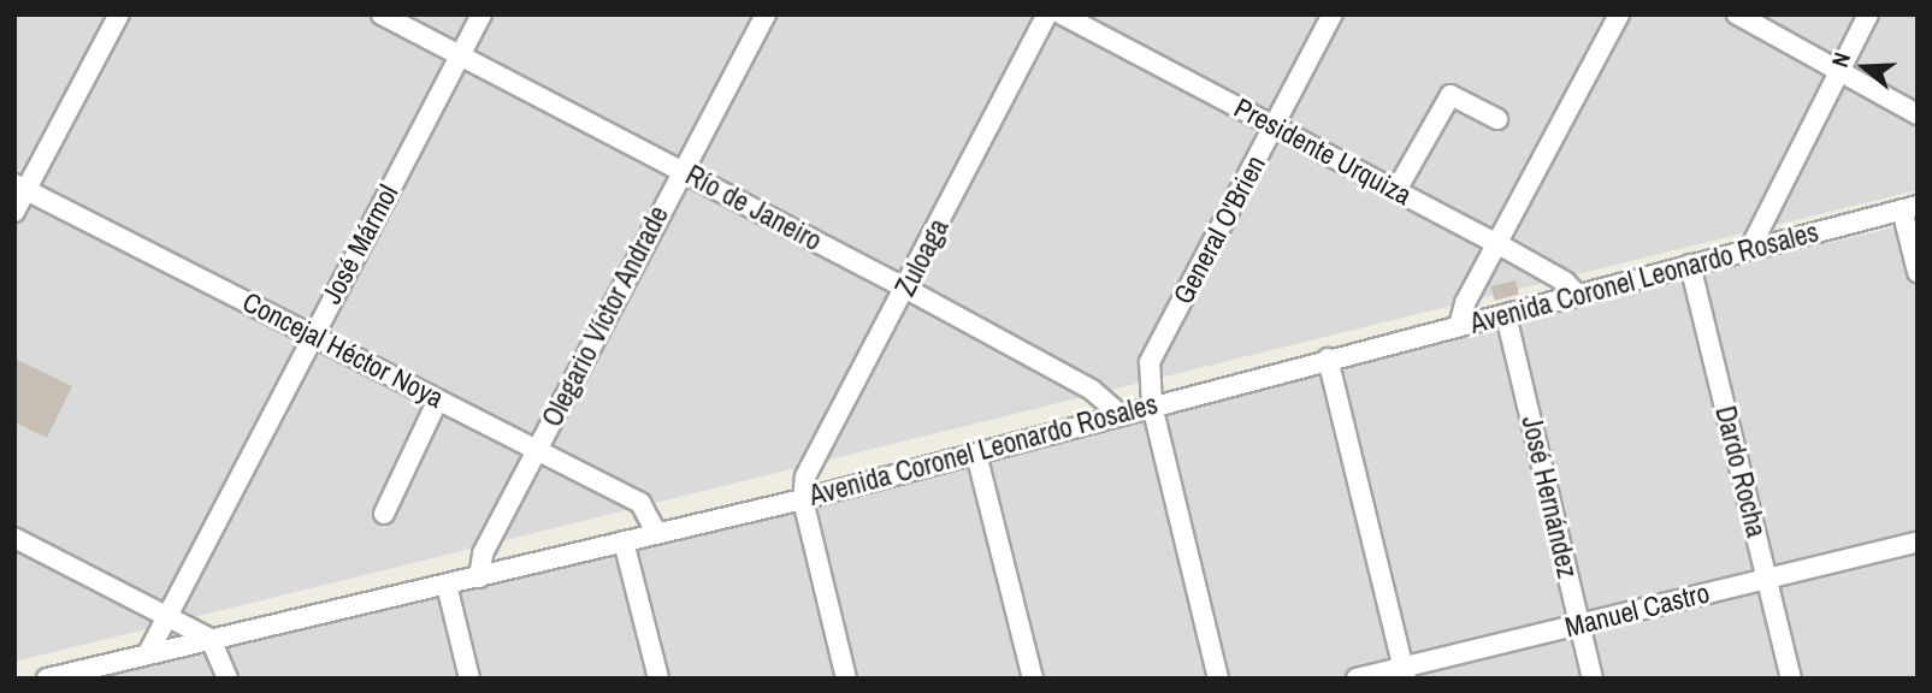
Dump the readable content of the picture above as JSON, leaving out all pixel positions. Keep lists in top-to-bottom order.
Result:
{
  "streets": {
    "street": [
      "Presidente Urquiza",
      "Río de Janeiro",
      "General O'Brien",
      "José Mármol",
      "Zuloaga",
      "Avenida Coronel Leonardo Rosales",
      "Olegario Víctor Andrade",
      "Concejal Héctor Noya",
      "Dardo Rocha",
      "José Hernández",
      "Manuel Castro"
    ]
  },
  "crossings": [
    ["Presidente Urquiza", "General O'Brien"],
    ["Presidente Urquiza", "Avenida Coronel Leonardo Rosales"],
    ["Río de Janeiro", "José Mármol"],
    ["Río de Janeiro", "Zuloaga"],
    ["Río de Janeiro", "Avenida Coronel Leonardo Rosales"],
    ["Río de Janeiro", "Olegario Víctor Andrade"],
    ["General O'Brien", "Avenida Coronel Leonardo Rosales"],
    ["José Mármol", "Avenida Coronel Leonardo Rosales"],
    ["José Mármol", "Concejal Héctor Noya"],
    ["Zuloaga", "Avenida Coronel Leonardo Rosales"],
    ["Avenida Coronel Leonardo Rosales", "Olegario Víctor Andrade"],
    ["Avenida Coronel Leonardo Rosales", "Concejal Héctor Noya"],
    ["Avenida Coronel Leonardo Rosales", "Dardo Rocha"],
    ["Avenida Coronel Leonardo Rosales", "José Hernández"],
    ["Olegario Víctor Andrade", "Concejal Héctor Noya"],
    ["Dardo Rocha", "Manuel Castro"],
    ["José Hernández", "Manuel Castro"]
  ],
  "north": "left"
}
